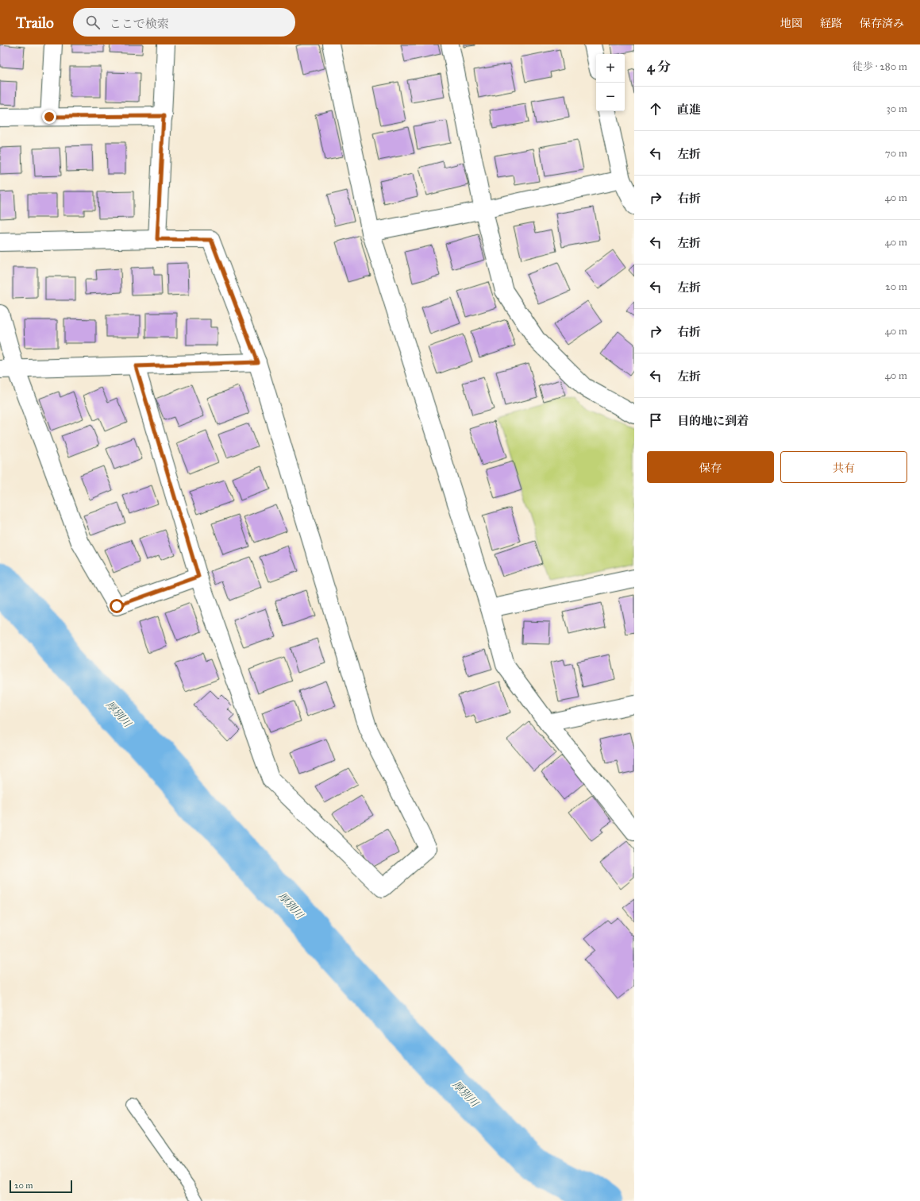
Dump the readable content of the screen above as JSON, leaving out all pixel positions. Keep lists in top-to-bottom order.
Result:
{
  "water": ["厚別川"],
  "scale_bar": "20 m",
  "page": {
    "header": "Trailo",
    "search": "ここで検索",
    "nav": ["地図", "経路", "保存済み"],
    "heading": ["4 分", "徒歩 · 280 m"],
    "map_buttons": ["+", "−"],
    "list": [
      ["直進", "30 m"],
      ["左折", "70 m"],
      ["右折", "40 m"],
      ["左折", "40 m"],
      ["左折", "20 m"],
      ["右折", "40 m"],
      ["左折", "40 m"],
      "目的地に到着"
    ],
    "buttons": ["保存", "共有"],
    "scale": "20 m"
  }
}
